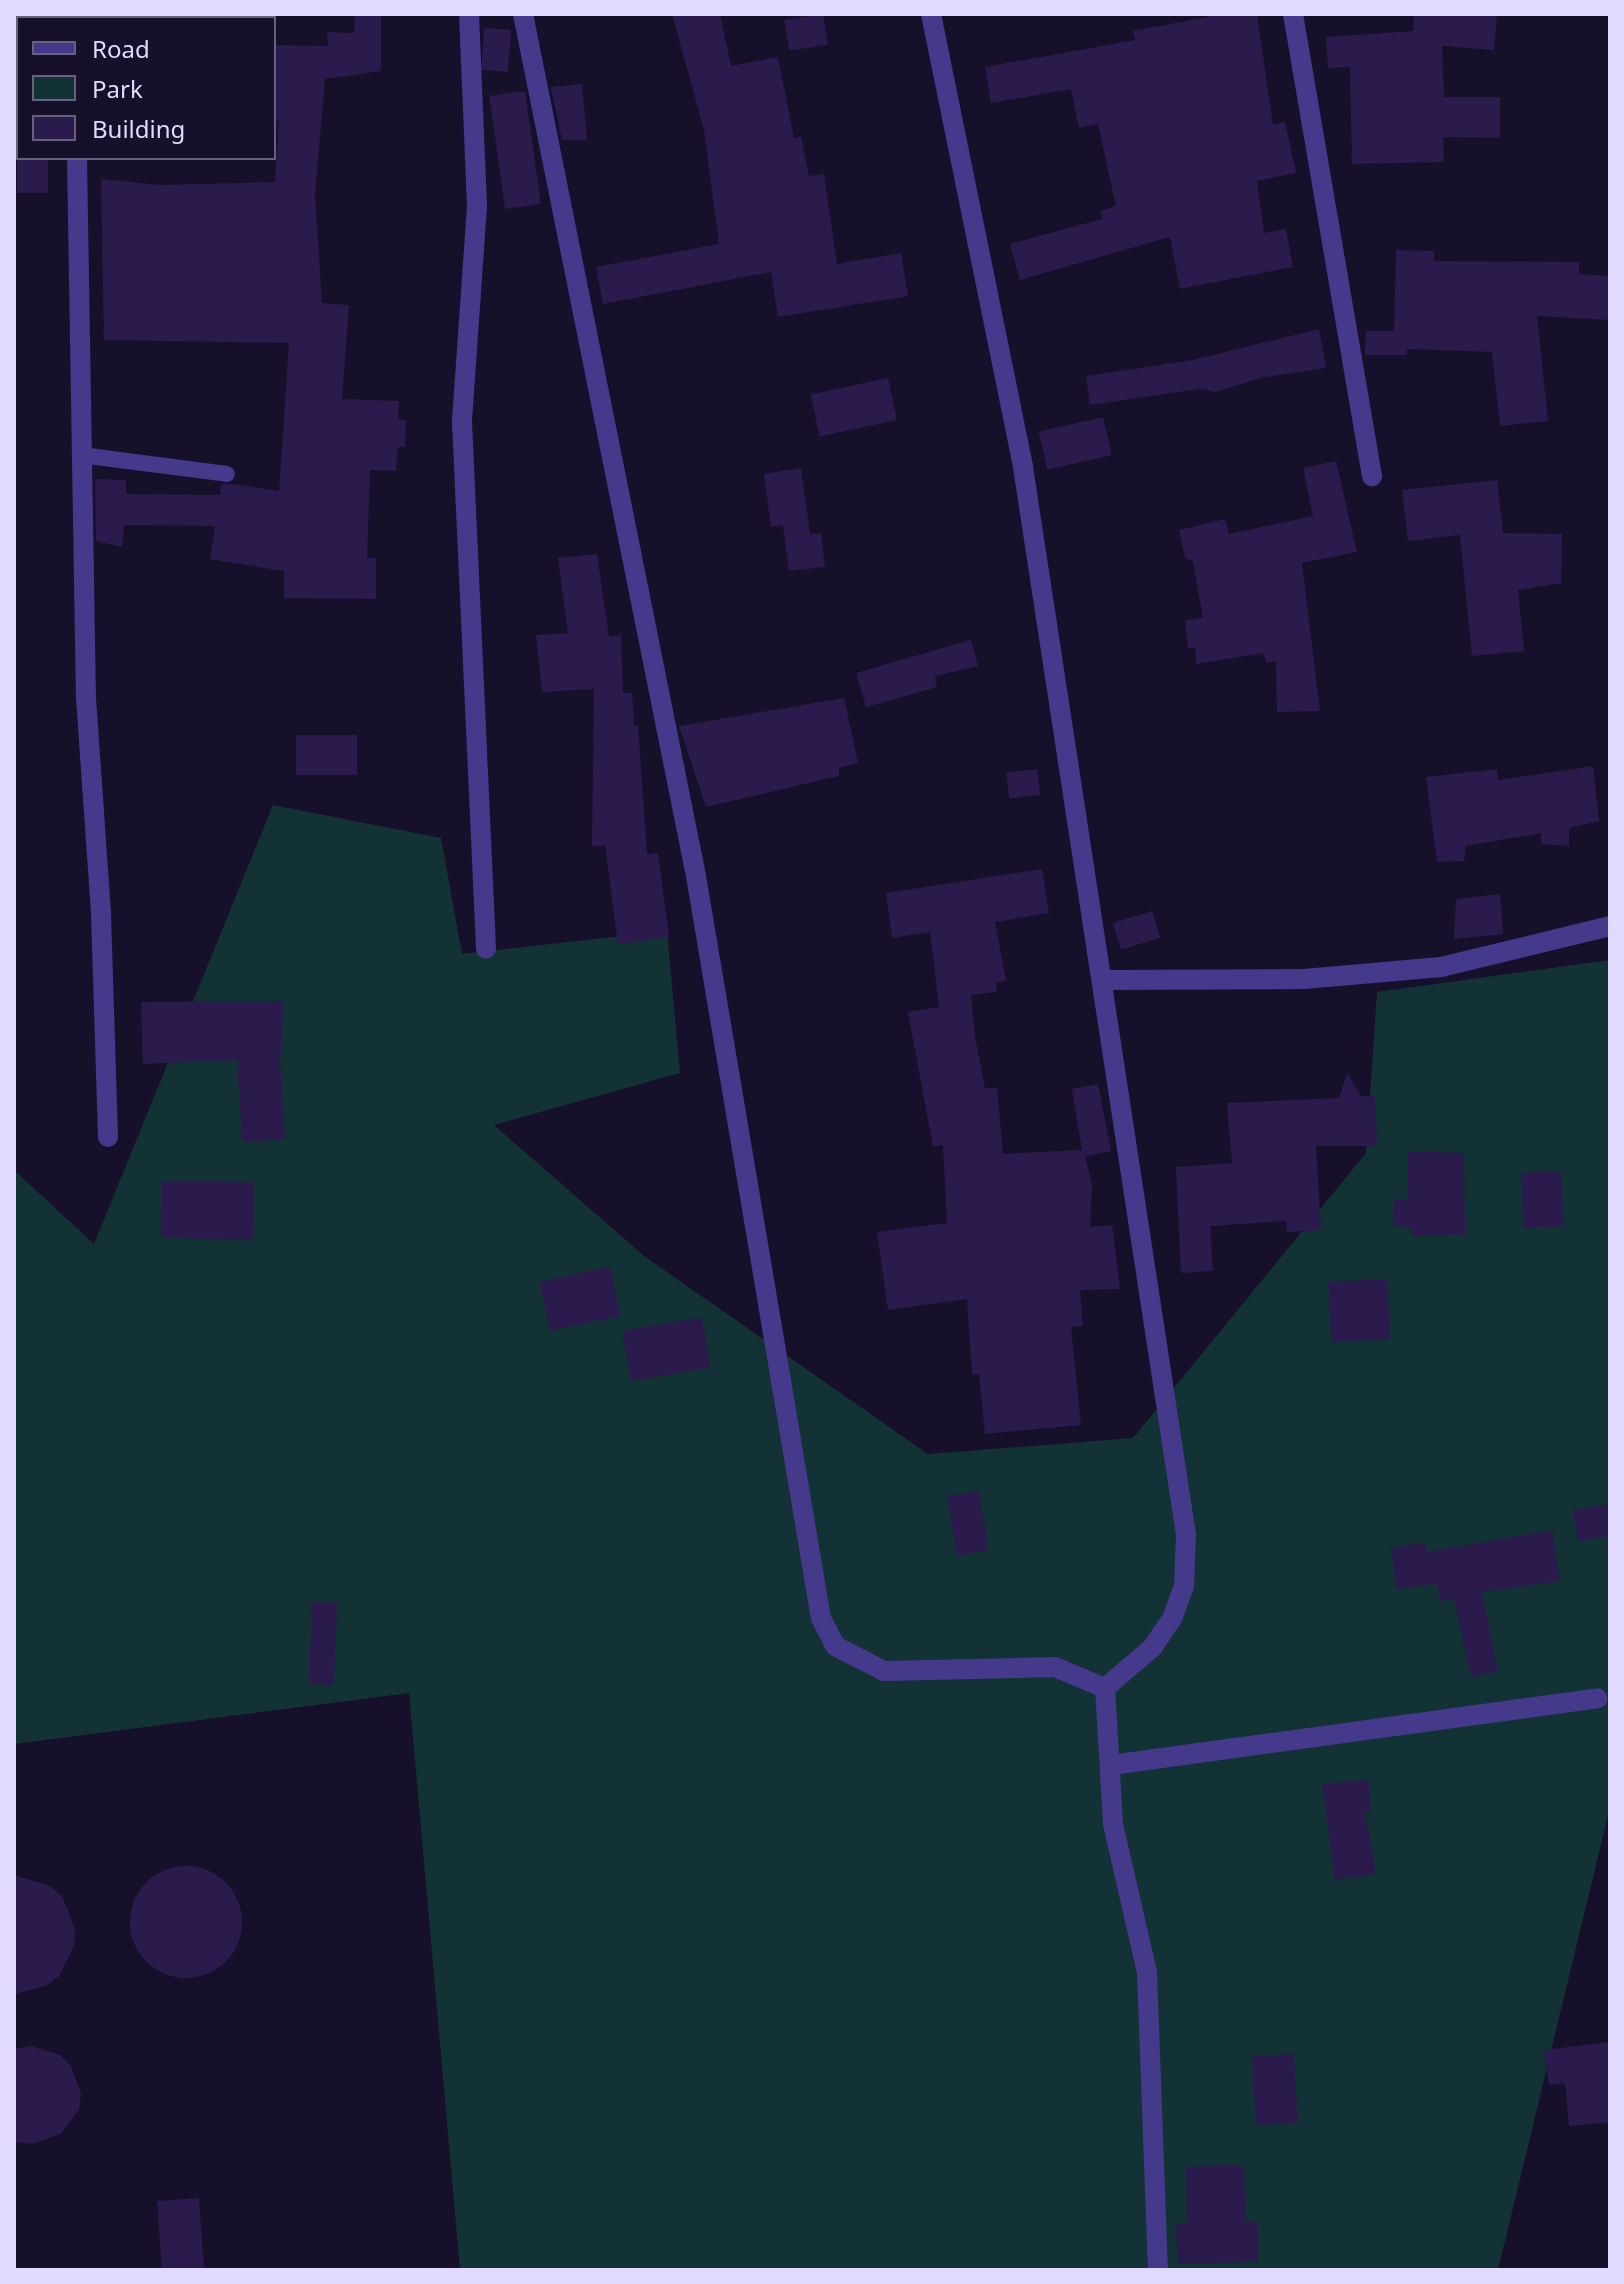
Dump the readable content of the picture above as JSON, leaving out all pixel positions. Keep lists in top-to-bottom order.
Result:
{
  "legend": ["Road", "Park", "Building"]
}
